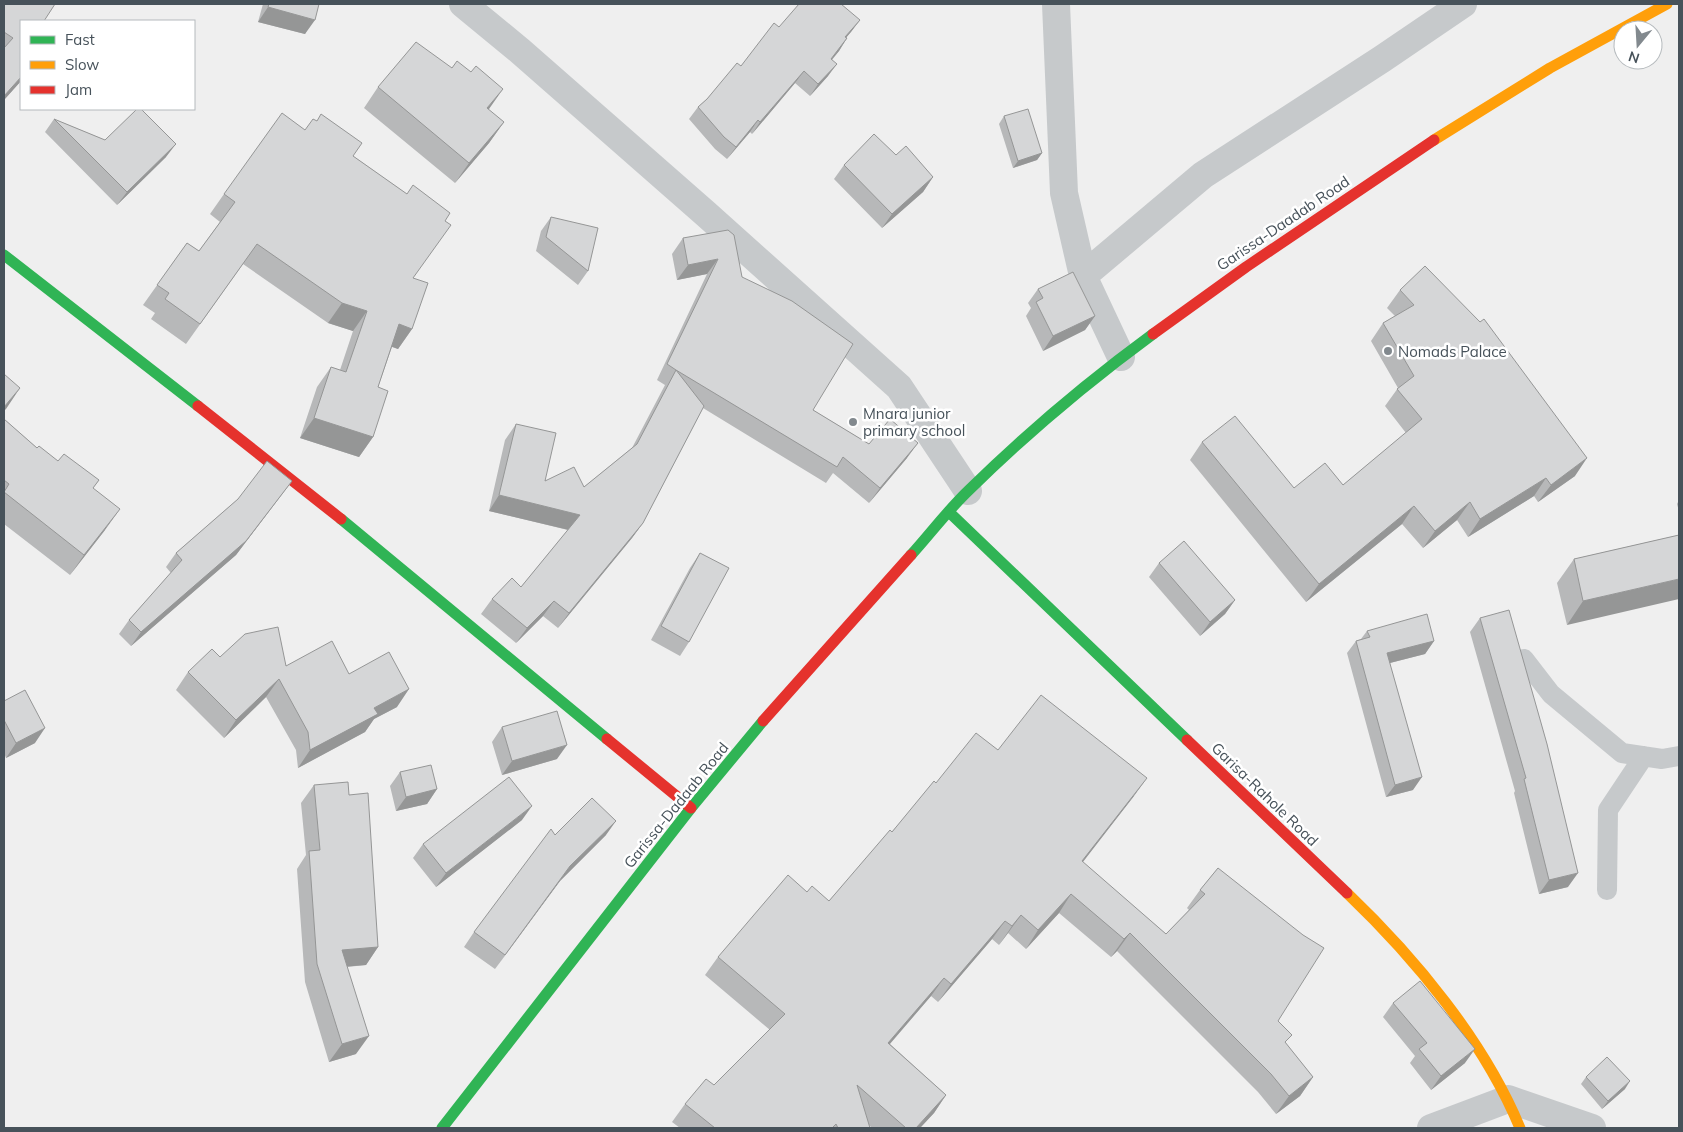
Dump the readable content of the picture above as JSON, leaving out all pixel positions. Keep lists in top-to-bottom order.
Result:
{
  "streets": {
    "main road": ["Garissa-Daadab Road", "Garisa-Rahole Road", "Garissa-Dadaab Road"]
  },
  "crossings": [
    ["Garissa-Daadab Road", "Garisa-Rahole Road"],
    ["Garissa-Daadab Road", "Garissa-Dadaab Road"],
    ["Garisa-Rahole Road", "Garissa-Dadaab Road"]
  ],
  "places": ["Nomads Palace", "Mnara junior primary school"],
  "legend": ["Fast", "Slow", "Jam"],
  "north": "bottom"
}
